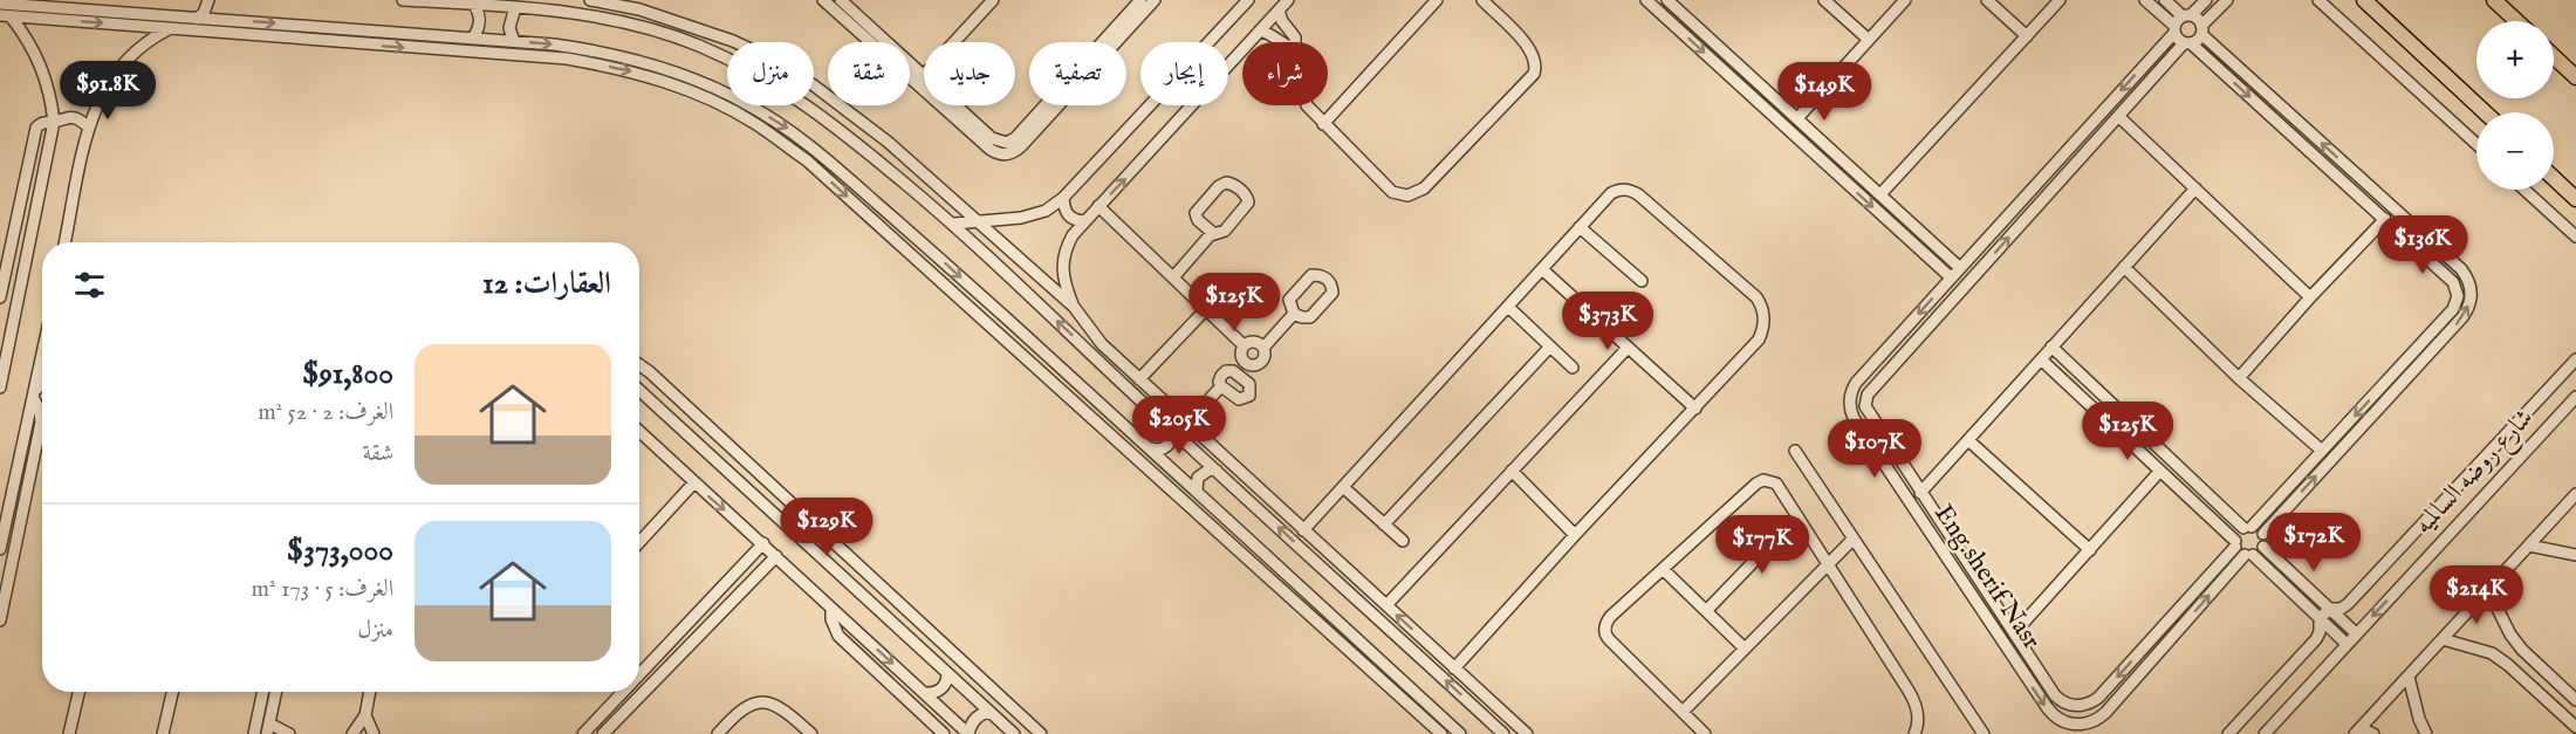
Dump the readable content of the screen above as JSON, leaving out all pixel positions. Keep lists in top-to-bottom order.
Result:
{
  "streets": {
    "street": ["شارع روضه السالميه", "Eng.sherif Nasr"]
  },
  "page": {
    "map_buttons": ["+", "−"],
    "chip": [
      "شراء",
      "إيجار",
      "تصفية",
      "جديد",
      "شقة",
      "منزل"
    ],
    "price": [
      "$91.8K",
      "$149K",
      "$136K",
      "$125K",
      "$373K",
      "$205K",
      "$125K",
      "$107K",
      "$129K",
      "$172K",
      "$177K",
      "$214K"
    ],
    "heading": "العقارات: 12",
    "list": [
      {
        "name": "$91,800",
        "note": "الغرف: 2 · 52 m² · شقة"
      },
      {
        "name": "$373,000",
        "note": "الغرف: 5 · 173 m² · منزل"
      }
    ]
  }
}
